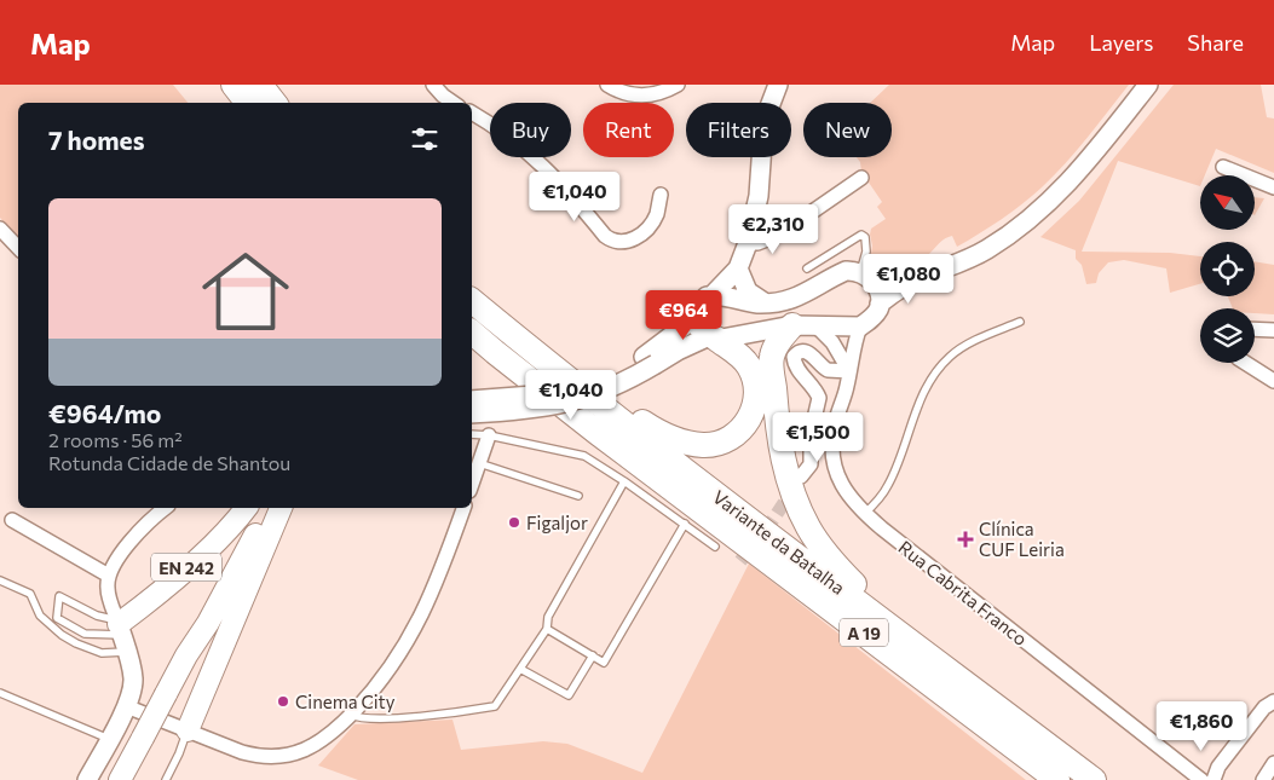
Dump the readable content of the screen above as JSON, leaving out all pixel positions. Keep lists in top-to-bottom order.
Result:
{
  "streets": {
    "highway": ["Variante da Batalha", "A 19"],
    "main road": ["EN 242"],
    "street": ["Rua Cabrita Franco"]
  },
  "places": {
    "other": ["Figaljor", "Cinema City"],
    "health": ["Clínica CUF Leiria"]
  },
  "north": "top left",
  "page": {
    "header": "Map",
    "nav": ["Map", "Layers", "Share"],
    "chip": [
      "Buy",
      "Rent",
      "Filters",
      "New"
    ],
    "heading": "7 homes",
    "price": [
      "€1,040",
      "€2,310",
      "€1,080",
      "€964",
      "€1,040",
      "€1,500",
      "€1,860"
    ],
    "list": [
      {
        "name": "€964/mo",
        "note": "2 rooms · 56 m² · Rotunda Cidade de Shantou"
      }
    ]
  }
}
